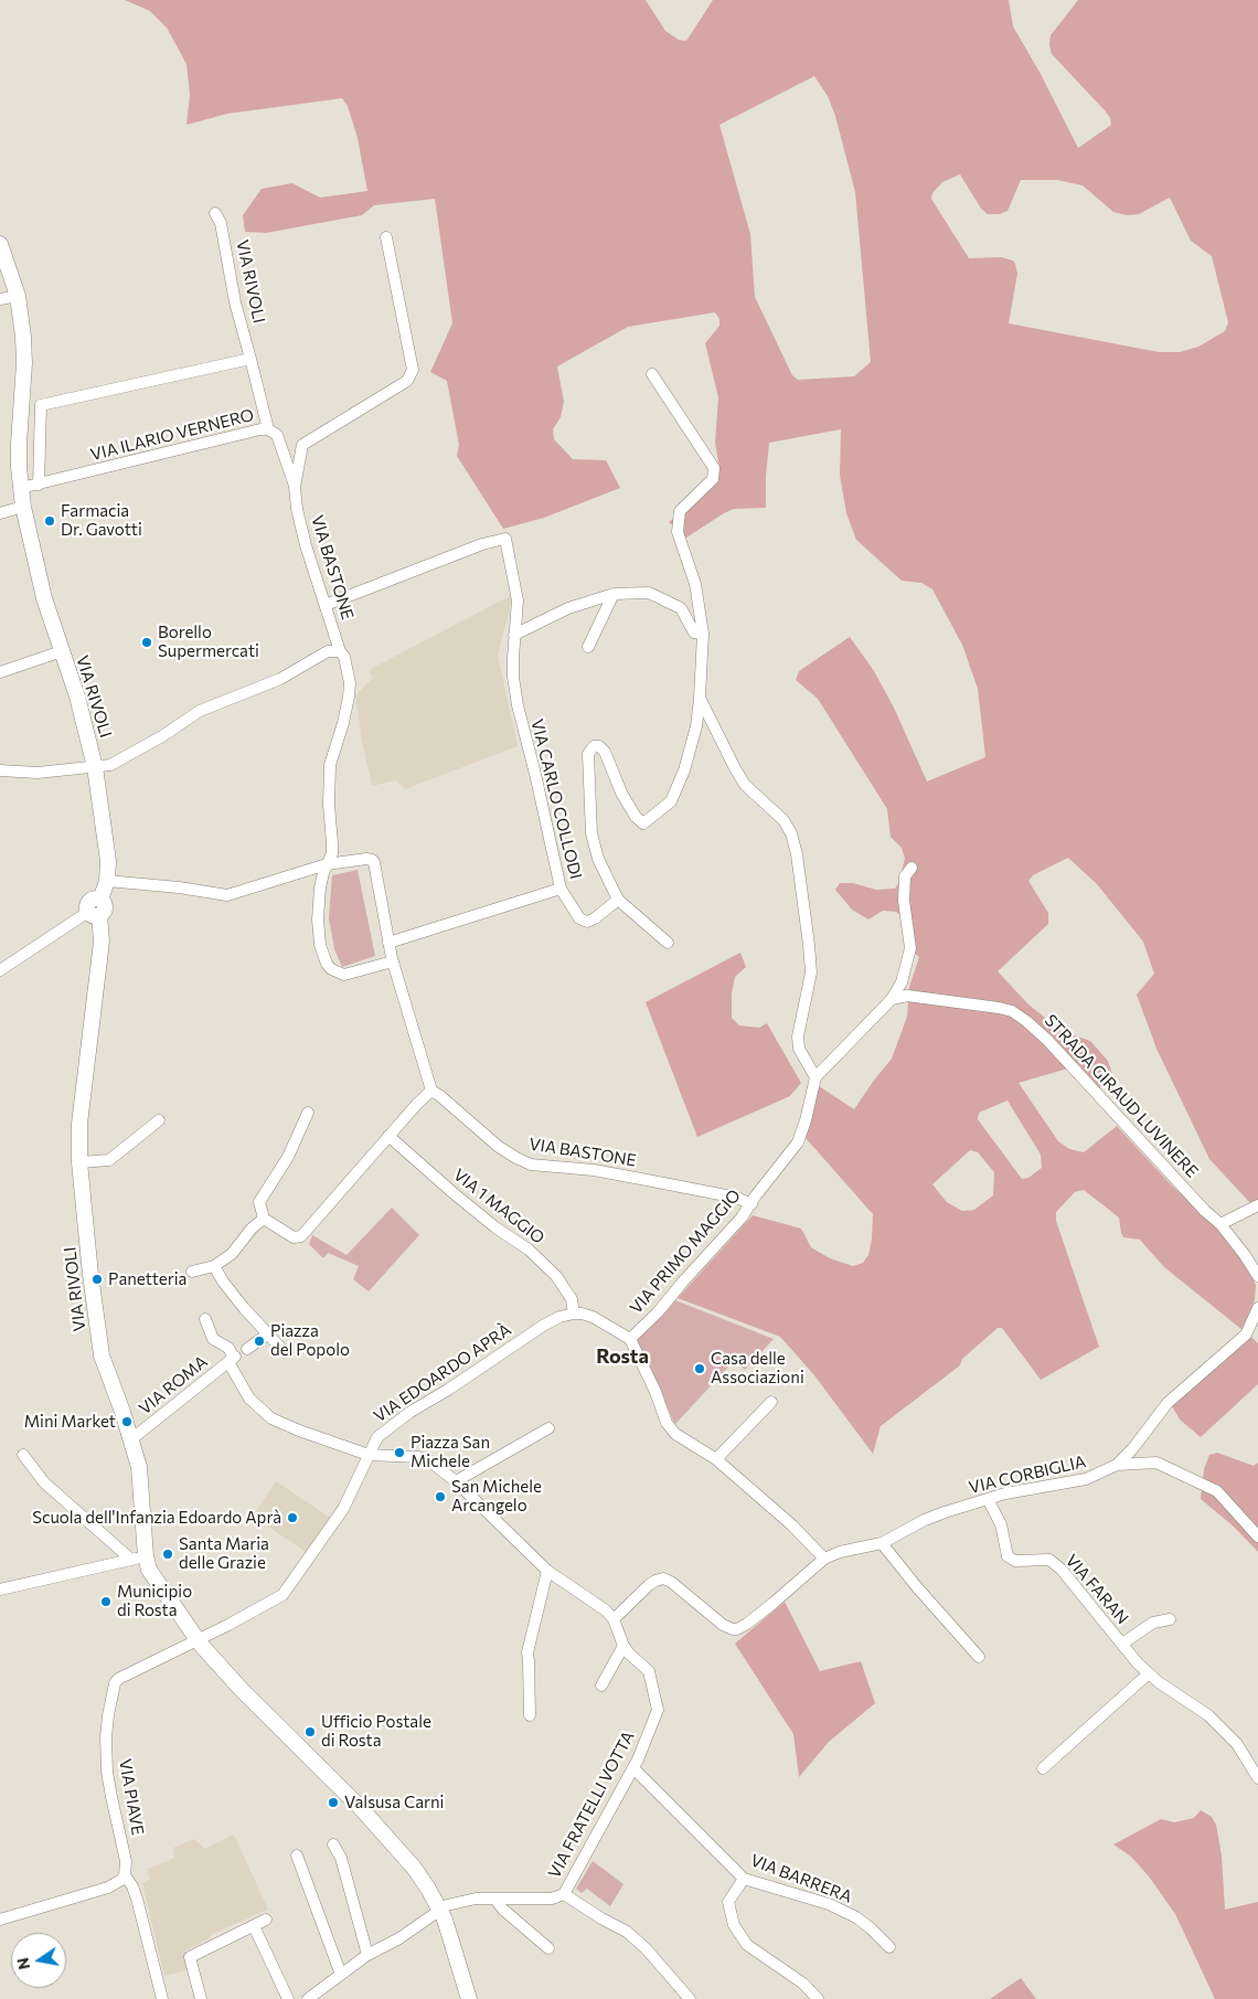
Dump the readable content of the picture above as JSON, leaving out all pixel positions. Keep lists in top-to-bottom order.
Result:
{
  "streets": {
    "street": [
      "VIA RIVOLI",
      "VIA ILARIO VERNERO",
      "VIA BASTONE",
      "VIA CARLO COLLODI",
      "STRADA GIRAUD LUVINERE",
      "VIA 1 MAGGIO",
      "VIA PRIMO MAGGIO",
      "VIA EDOARDO APRÀ",
      "VIA ROMA",
      "VIA CORBIGLIA",
      "VIA FARAN",
      "VIA PIAVE",
      "VIA FRATELLI VOTTA",
      "VIA BARRERA"
    ]
  },
  "crossings": [
    ["VIA RIVOLI", "VIA ILARIO VERNERO"],
    ["VIA RIVOLI", "VIA EDOARDO APRÀ"],
    ["VIA RIVOLI", "VIA ROMA"],
    ["VIA RIVOLI", "VIA PIAVE"],
    ["VIA RIVOLI", "VIA FRATELLI VOTTA"],
    ["VIA ILARIO VERNERO", "VIA BASTONE"],
    ["VIA BASTONE", "VIA CARLO COLLODI"],
    ["VIA BASTONE", "VIA PRIMO MAGGIO"],
    ["VIA 1 MAGGIO", "VIA EDOARDO APRÀ"],
    ["VIA EDOARDO APRÀ", "VIA PIAVE"],
    ["VIA CORBIGLIA", "VIA FARAN"],
    ["VIA CORBIGLIA", "VIA FRATELLI VOTTA"],
    ["VIA FRATELLI VOTTA", "VIA BARRERA"]
  ],
  "districts": ["Rosta"],
  "places": [
    "Farmacia Dr. Gavotti",
    "Borello Supermercati",
    "Panetteria",
    "Piazza del Popolo",
    "Casa delle Associazioni",
    "Mini Market",
    "Piazza San Michele",
    "San Michele Arcangelo",
    "Scuola dell'Infanzia Edoardo Aprà",
    "Santa Maria delle Grazie",
    "Municipio di Rosta",
    "Ufficio Postale di Rosta",
    "Valsusa Carni"
  ],
  "north": "left"
}
